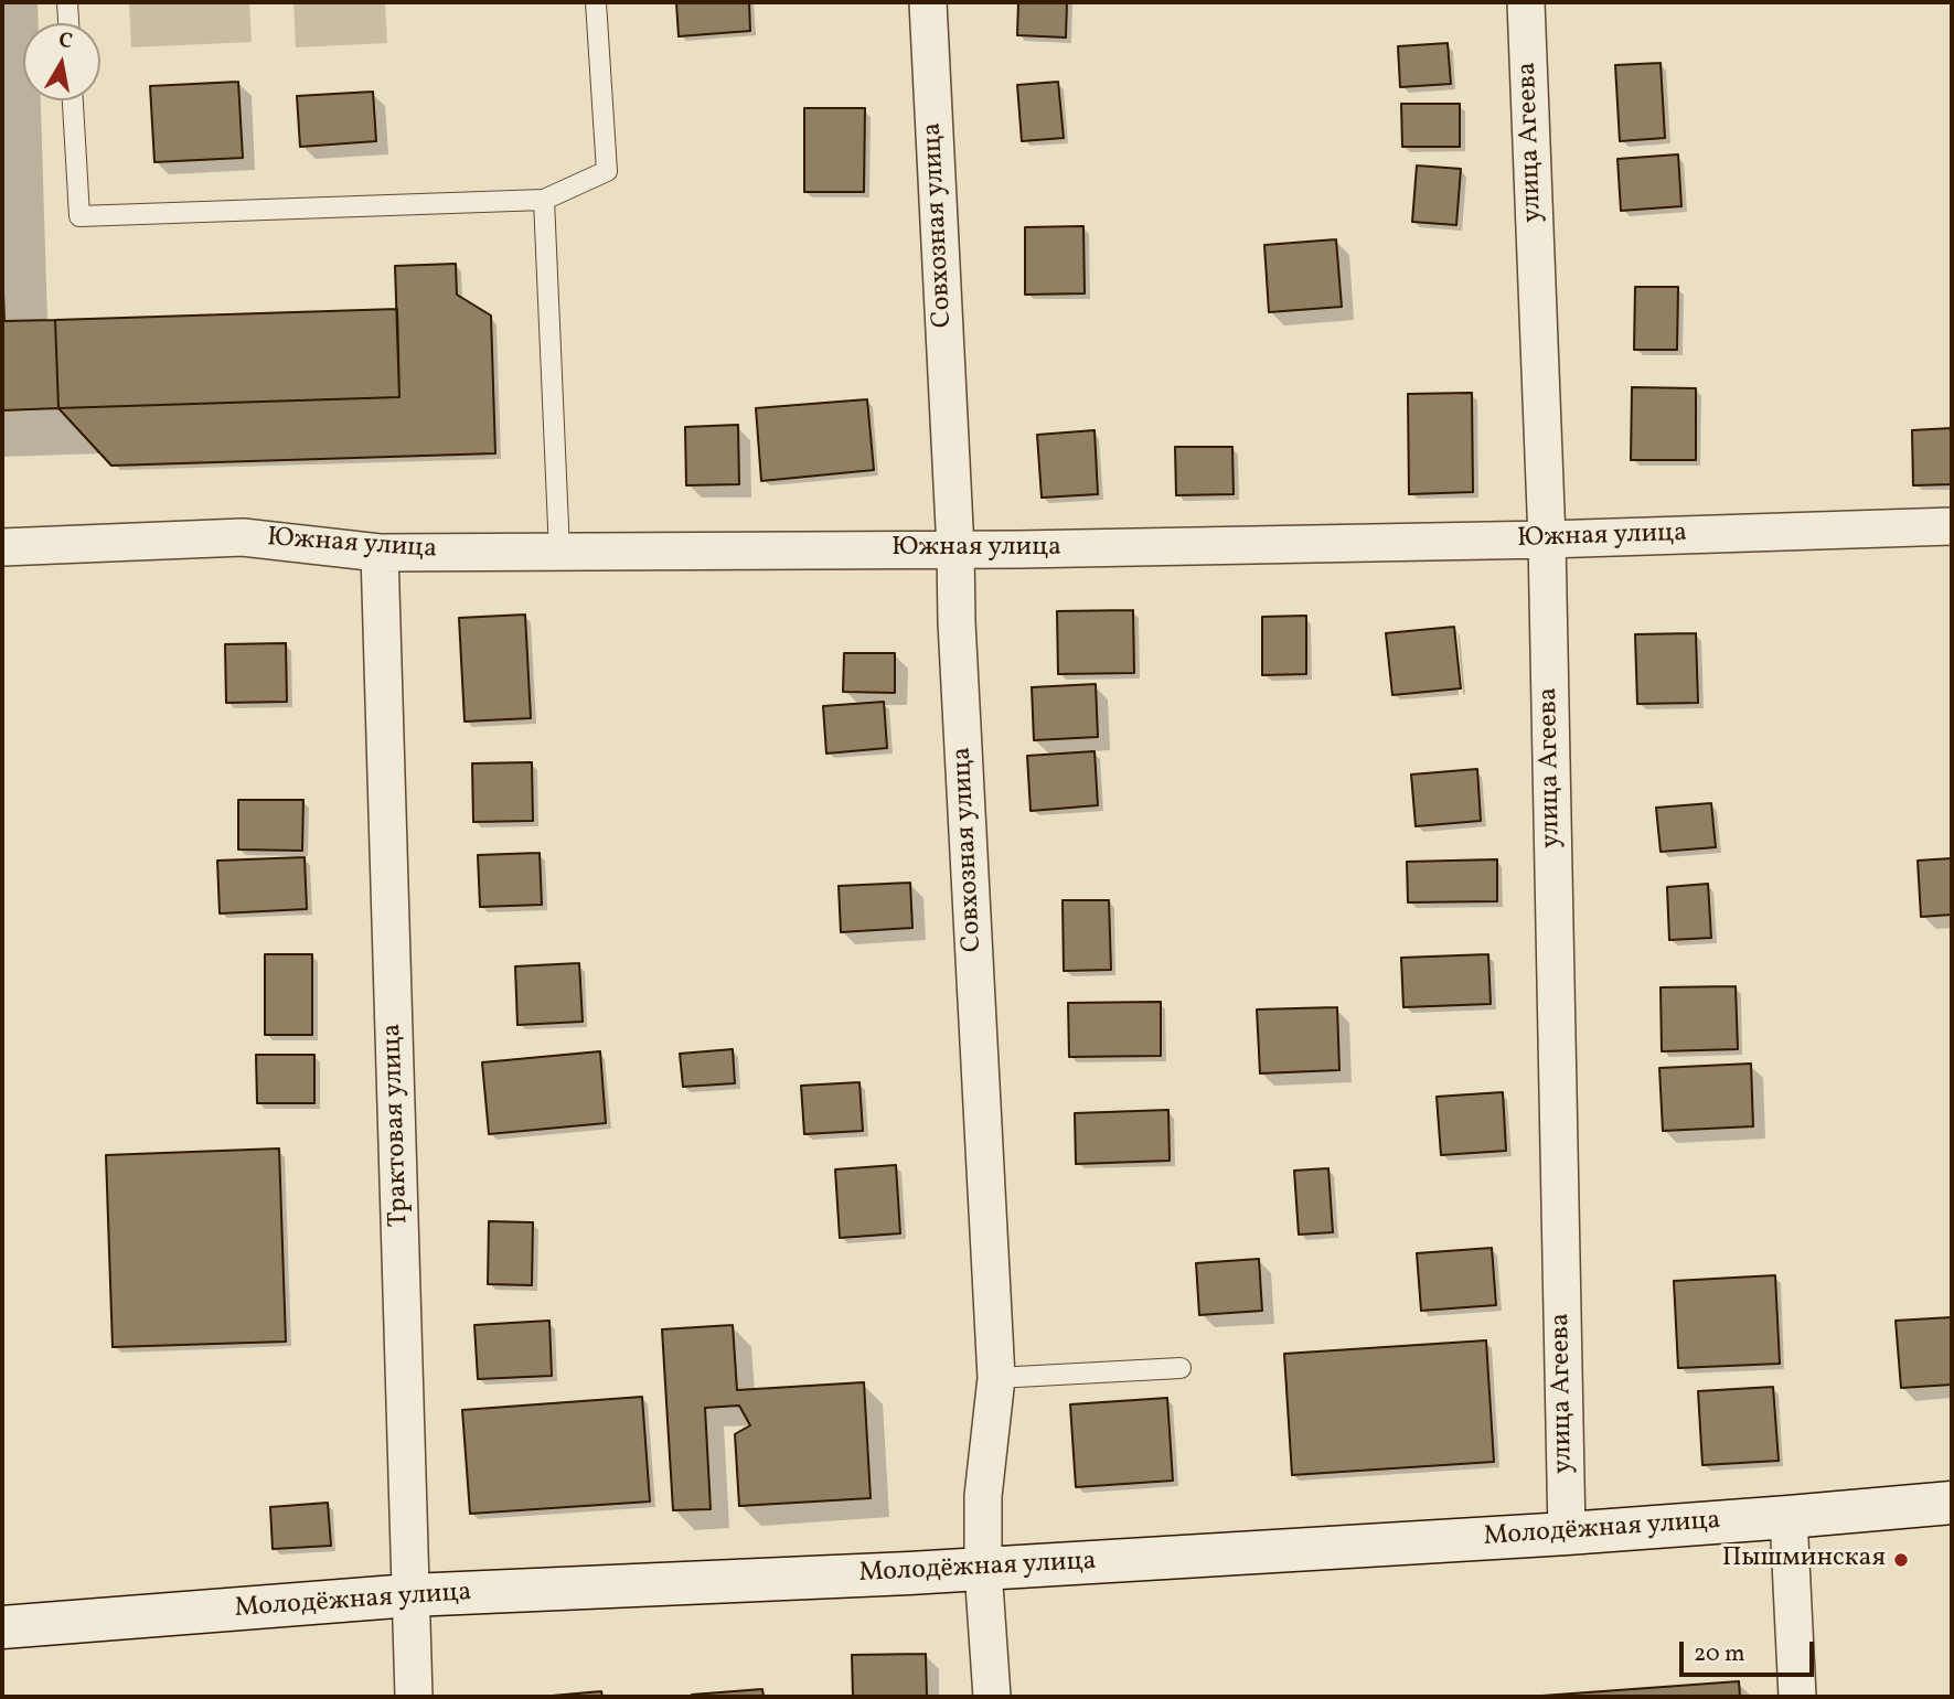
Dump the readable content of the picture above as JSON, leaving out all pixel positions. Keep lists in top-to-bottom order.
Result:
{
  "streets": {
    "street": [
      "улица Агеева",
      "Совхозная улица",
      "Южная улица",
      "Трактовая улица",
      "Молодёжная улица"
    ]
  },
  "crossings": [
    ["улица Агеева", "Южная улица"],
    ["улица Агеева", "Молодёжная улица"],
    ["Совхозная улица", "Южная улица"],
    ["Совхозная улица", "Молодёжная улица"],
    ["Южная улица", "Трактовая улица"],
    ["Трактовая улица", "Молодёжная улица"]
  ],
  "places": ["Пышминская"],
  "scale_bar": "20 m",
  "north": "top"
}
